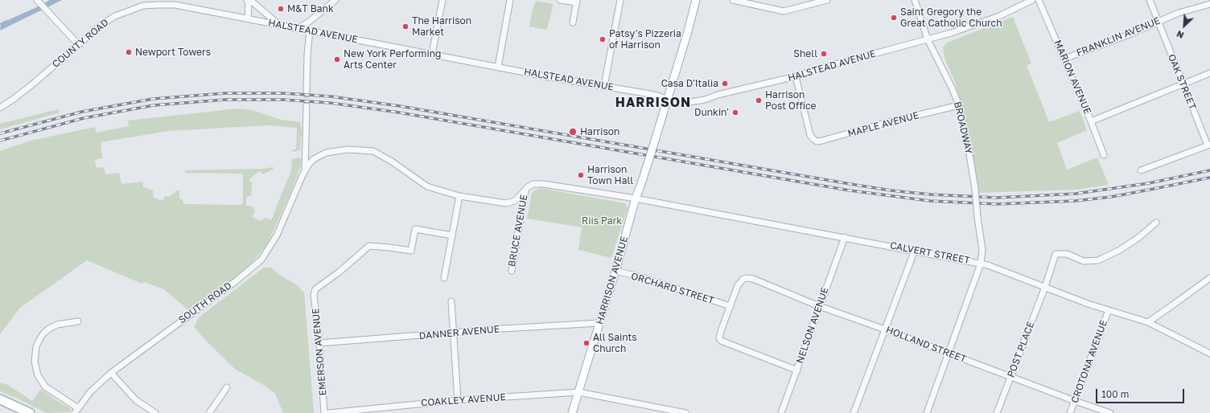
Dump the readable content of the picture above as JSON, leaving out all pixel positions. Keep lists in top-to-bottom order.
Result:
{
  "streets": {
    "main road": ["HARRISON AVENUE"],
    "street": [
      "HALSTEAD AVENUE",
      "FRANKLIN AVENUE",
      "COUNTY ROAD",
      "MARION AVENUE",
      "OAK STREET",
      "MAPLE AVENUE",
      "BROADWAY",
      "BRUCE AVENUE",
      "CALVERT STREET",
      "ORCHARD STREET",
      "SOUTH ROAD",
      "NELSON AVENUE",
      "DANNER AVENUE",
      "HOLLAND STREET",
      "POST PLACE",
      "EMERSON AVENUE",
      "CROTONA AVENUE",
      "COAKLEY AVENUE"
    ]
  },
  "crossings": [
    ["HALSTEAD AVENUE", "COUNTY ROAD"],
    ["HALSTEAD AVENUE", "MAPLE AVENUE"],
    ["HALSTEAD AVENUE", "BROADWAY"],
    ["HALSTEAD AVENUE", "HARRISON AVENUE"],
    ["FRANKLIN AVENUE", "MARION AVENUE"],
    ["FRANKLIN AVENUE", "OAK STREET"],
    ["MAPLE AVENUE", "BROADWAY"],
    ["BROADWAY", "CALVERT STREET"],
    ["BROADWAY", "HOLLAND STREET"],
    ["BRUCE AVENUE", "CALVERT STREET"],
    ["CALVERT STREET", "HARRISON AVENUE"],
    ["CALVERT STREET", "NELSON AVENUE"],
    ["CALVERT STREET", "POST PLACE"],
    ["CALVERT STREET", "CROTONA AVENUE"],
    ["HARRISON AVENUE", "ORCHARD STREET"],
    ["HARRISON AVENUE", "DANNER AVENUE"],
    ["HARRISON AVENUE", "COAKLEY AVENUE"],
    ["ORCHARD STREET", "HOLLAND STREET"],
    ["NELSON AVENUE", "HOLLAND STREET"],
    ["DANNER AVENUE", "EMERSON AVENUE"],
    ["HOLLAND STREET", "POST PLACE"],
    ["HOLLAND STREET", "CROTONA AVENUE"]
  ],
  "districts": ["HARRISON"],
  "parks": ["Riis Park"],
  "places": [
    "M&T Bank",
    "Saint Gregory the Great Catholic Church",
    "The Harrison Market",
    "Patsy's Pizzeria of Harrison",
    "Newport Towers",
    "Shell",
    "New York Performing Arts Center",
    "Casa D'Italia",
    "Harrison Post Office",
    "Dunkin'",
    "Harrison",
    "Harrison Town Hall",
    "All Saints Church"
  ],
  "scale_bar": "100 m",
  "north": "bottom left"
}
